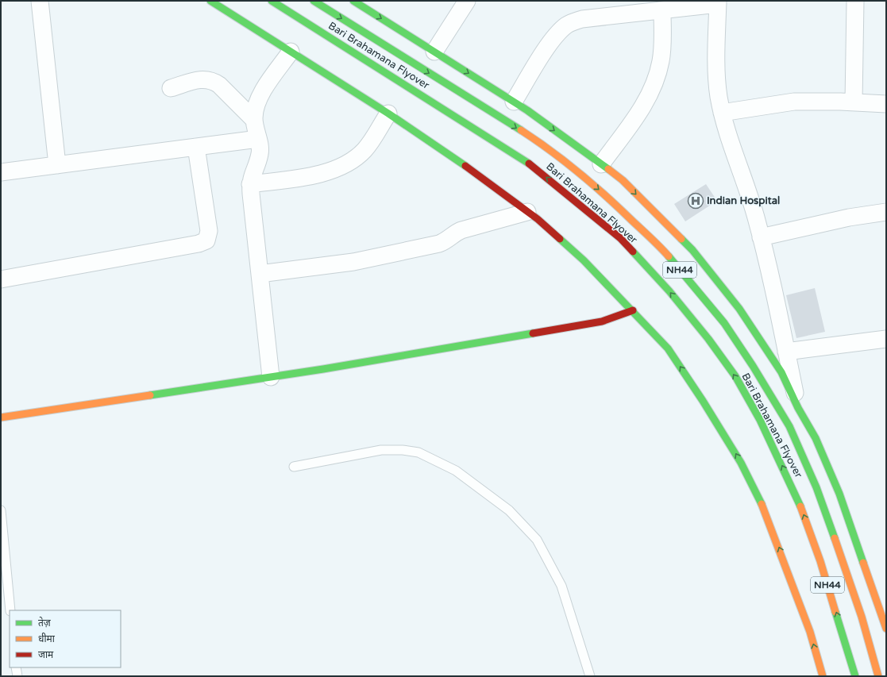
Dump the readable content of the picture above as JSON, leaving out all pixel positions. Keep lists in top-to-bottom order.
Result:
{
  "streets": {
    "main road": ["Bari Brahamana Flyover", "NH44"]
  },
  "places": {
    "hospital": ["Indian Hospital"]
  },
  "legend": ["तेज़", "धीमा", "जाम"]
}
